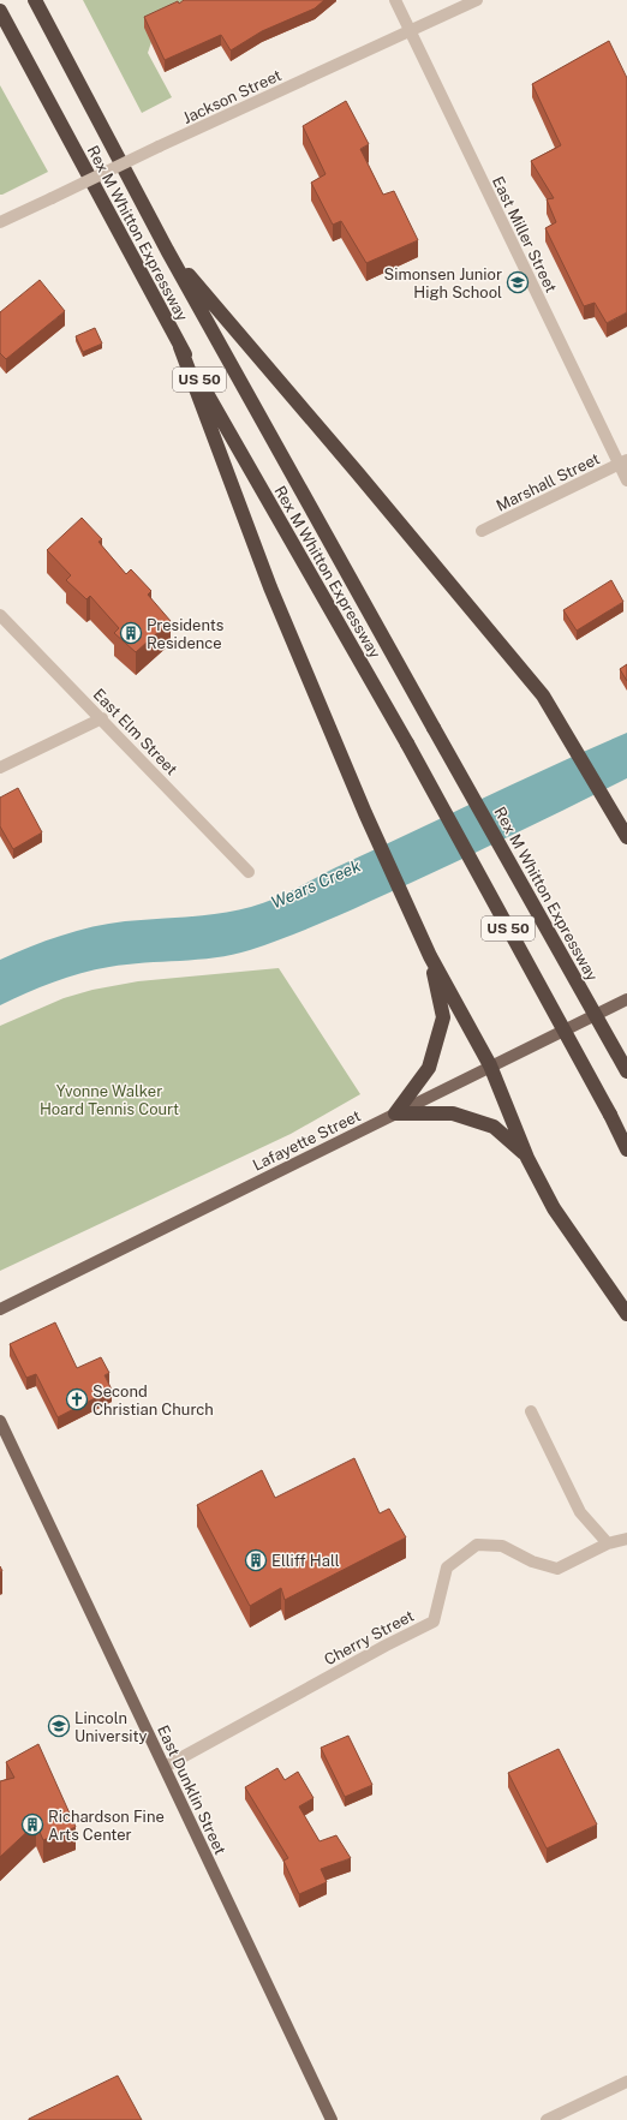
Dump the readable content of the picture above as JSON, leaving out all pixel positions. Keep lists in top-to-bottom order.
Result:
{
  "streets": {
    "highway": ["Rex M Whitton Expressway", "US 50"],
    "main road": ["Lafayette Street", "East Dunklin Street"],
    "street": [
      "Jackson Street",
      "East Miller Street",
      "Marshall Street",
      "East Elm Street",
      "Cherry Street"
    ]
  },
  "crossings": [
    ["Jackson Street", "East Miller Street"],
    ["East Miller Street", "Marshall Street"],
    ["Cherry Street", "East Dunklin Street"]
  ],
  "water": ["Wears Creek"],
  "parks": ["Yvonne Walker Hoard Tennis Court"],
  "places": {
    "school or university": ["Simonsen Junior High School", "Lincoln University"],
    "building": ["Presidents Residence", "Elliff Hall", "Richardson Fine Arts Center"],
    "church": ["Second Christian Church"]
  }
}
